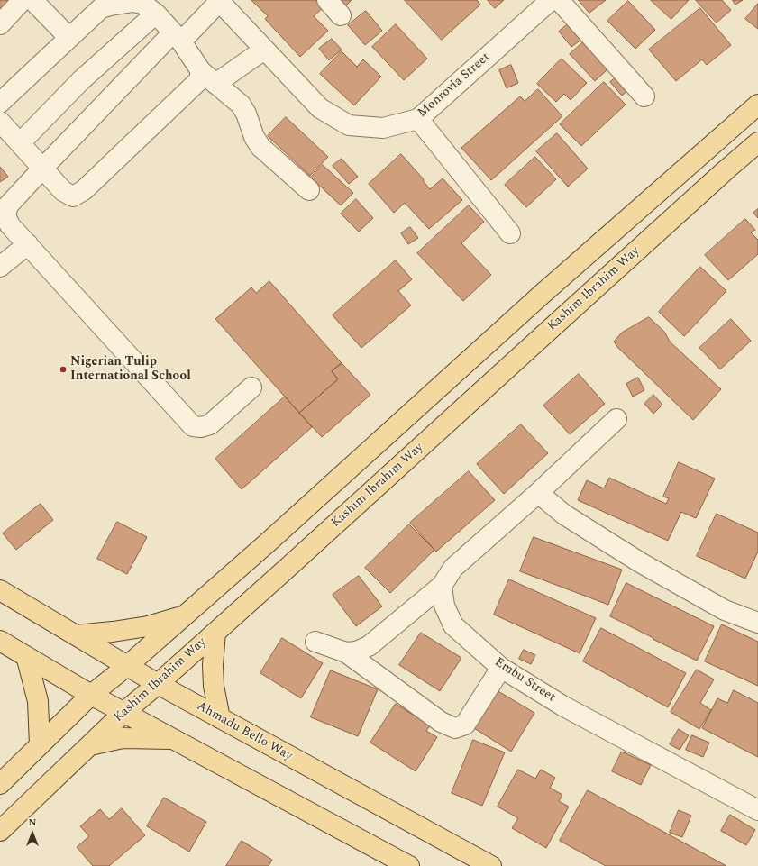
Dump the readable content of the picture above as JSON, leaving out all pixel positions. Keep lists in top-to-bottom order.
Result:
{
  "streets": {
    "main road": ["Kashim Ibrahim Way", "Ahmadu Bello Way"],
    "street": ["Monrovia Street", "Embu Street"]
  },
  "crossings": [
    ["Kashim Ibrahim Way", "Ahmadu Bello Way"]
  ],
  "places": ["Nigerian Tulip International School"],
  "north": "top"
}
